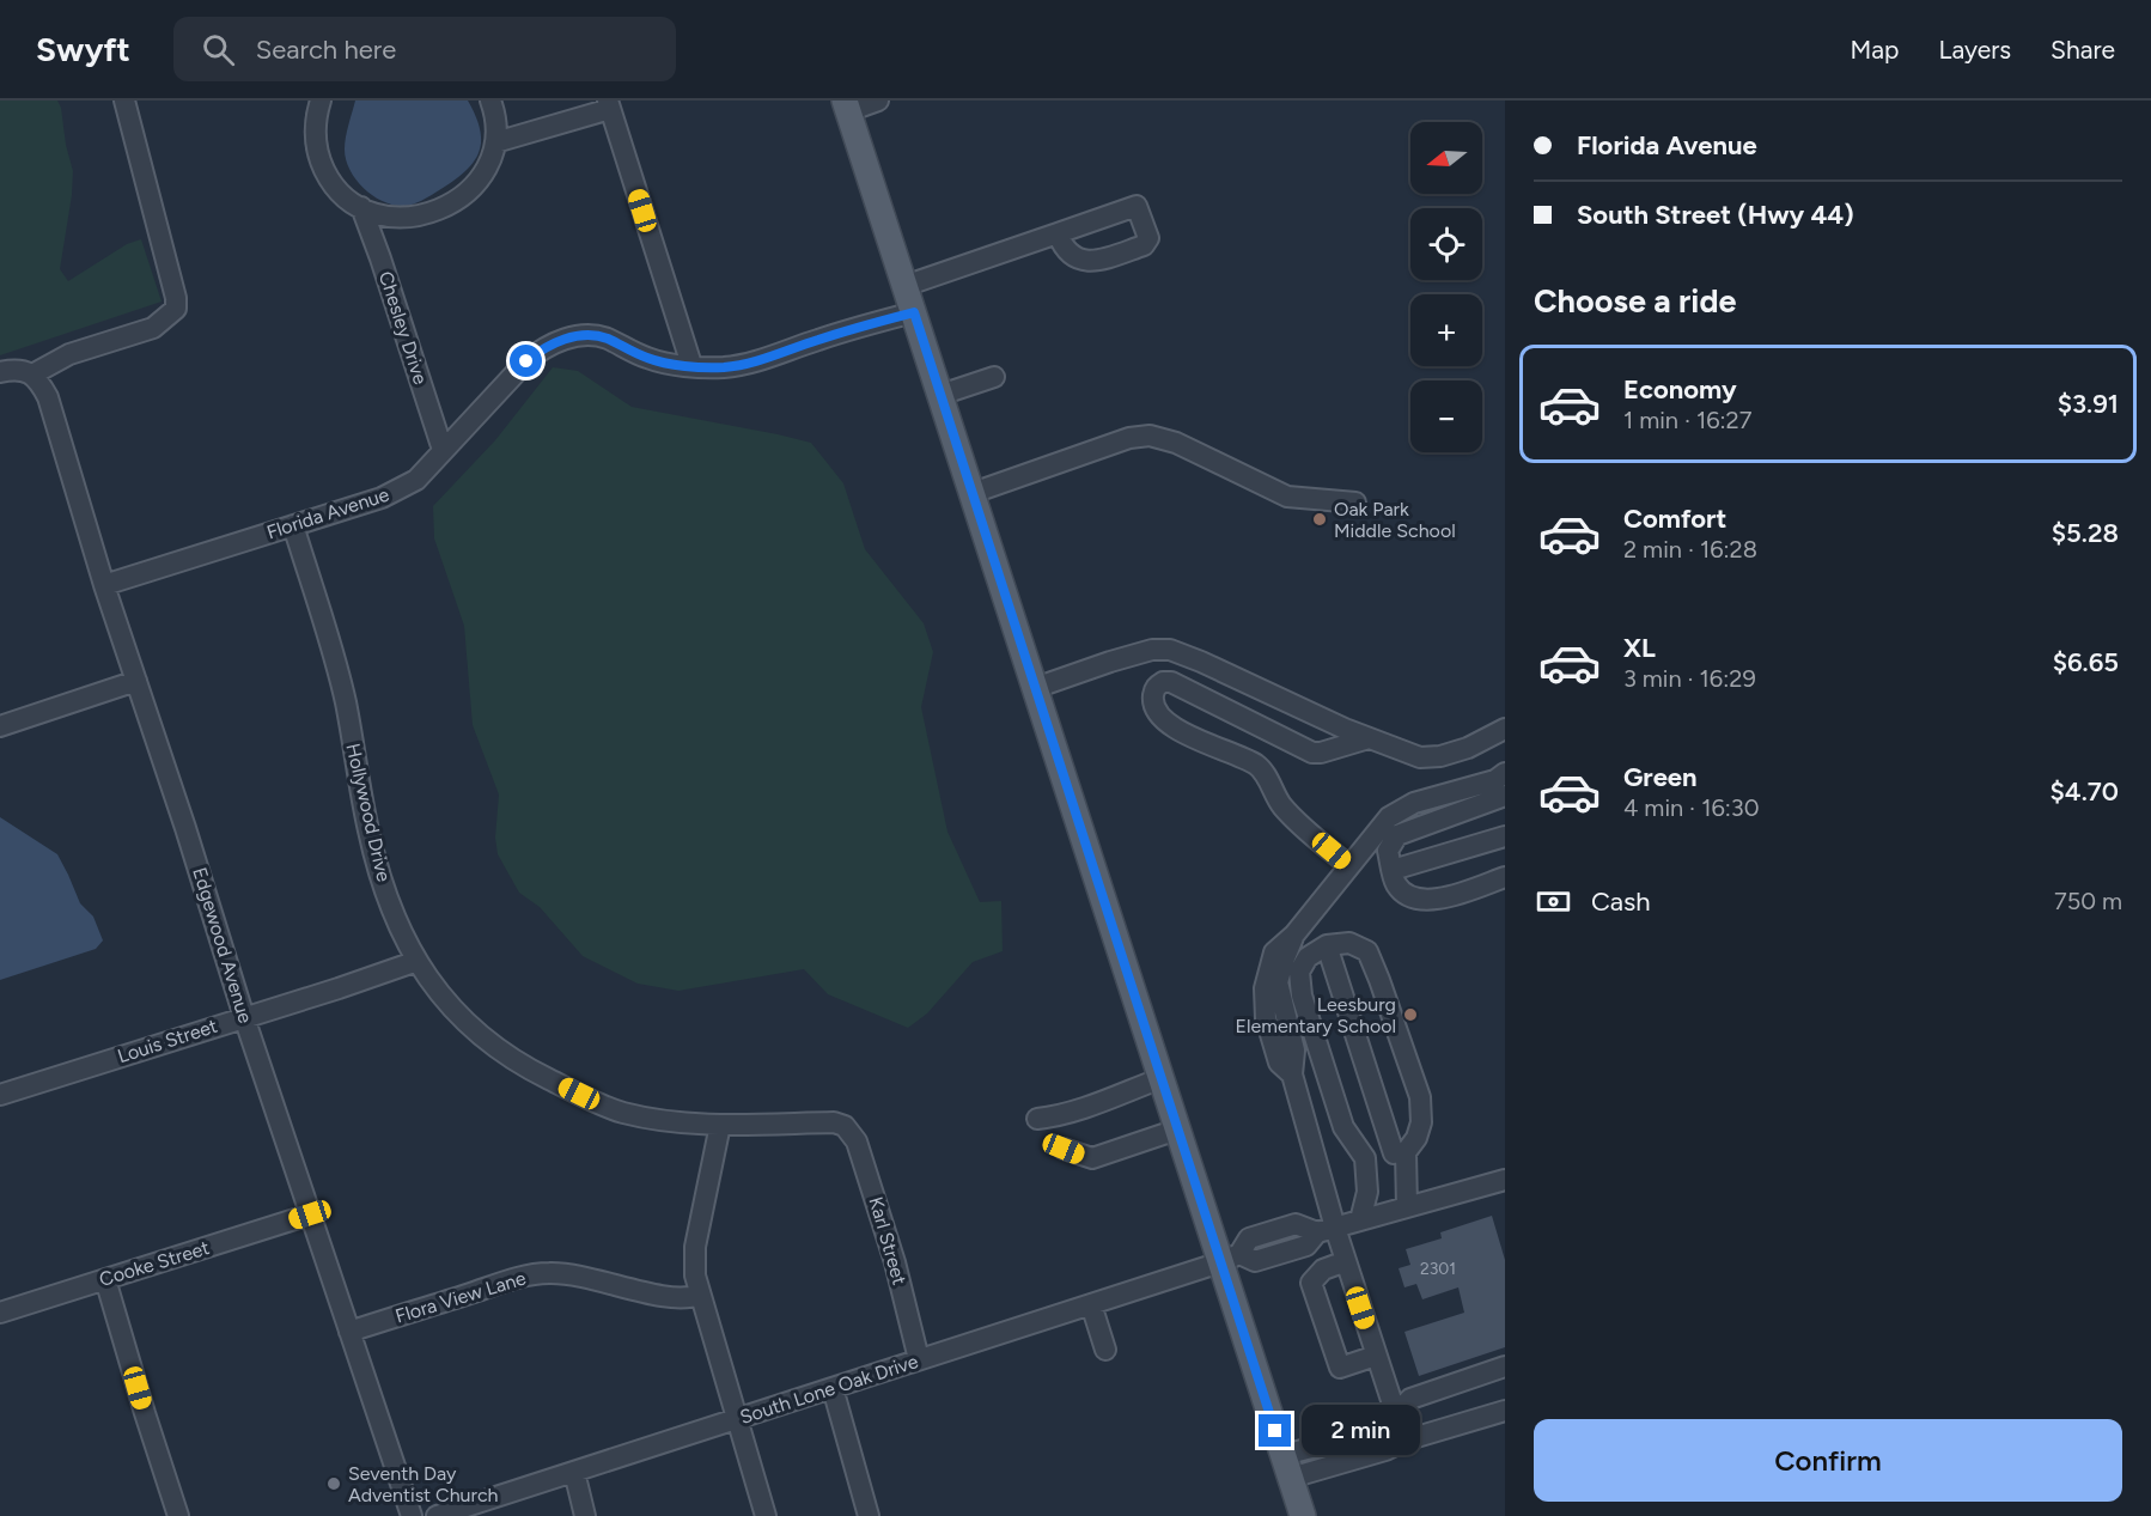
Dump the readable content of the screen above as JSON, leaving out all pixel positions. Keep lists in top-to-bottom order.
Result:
{
  "streets": {
    "street": [
      "Chesley Drive",
      "Florida Avenue",
      "Hollywood Drive",
      "Edgewood Avenue",
      "Louis Street",
      "Karl Street",
      "Cooke Street",
      "Flora View Lane",
      "South Lone Oak Drive"
    ]
  },
  "crossings": [
    ["Chesley Drive", "Florida Avenue"],
    ["Florida Avenue", "Hollywood Drive"],
    ["Florida Avenue", "Edgewood Avenue"],
    ["Hollywood Drive", "Louis Street"],
    ["Hollywood Drive", "Karl Street"],
    ["Edgewood Avenue", "Louis Street"],
    ["Edgewood Avenue", "Cooke Street"],
    ["Edgewood Avenue", "Flora View Lane"],
    ["Karl Street", "South Lone Oak Drive"]
  ],
  "places": ["Oak Park Middle School", "Leesburg Elementary School", "Seventh Day Adventist Church"],
  "house_numbers": ["2301"],
  "north": "left",
  "page": {
    "header": "Swyft",
    "search": "Search here",
    "nav": ["Map", "Layers", "Share"],
    "banner": ["Florida Avenue", "South Street (Hwy 44)"],
    "map_buttons": ["+", "−"],
    "heading": "Choose a ride",
    "list": [
      {
        "name": "Economy",
        "note": "1 min · 16:27",
        "value": "$3.91"
      },
      {
        "name": "Comfort",
        "note": "2 min · 16:28",
        "value": "$5.28"
      },
      {
        "name": "XL",
        "note": "3 min · 16:29",
        "value": "$6.65"
      },
      {
        "name": "Green",
        "note": "4 min · 16:30",
        "value": "$4.70"
      }
    ],
    "pay": ["Cash", "750 m"],
    "bubble": "2 min",
    "buttons": "Confirm"
  }
}
